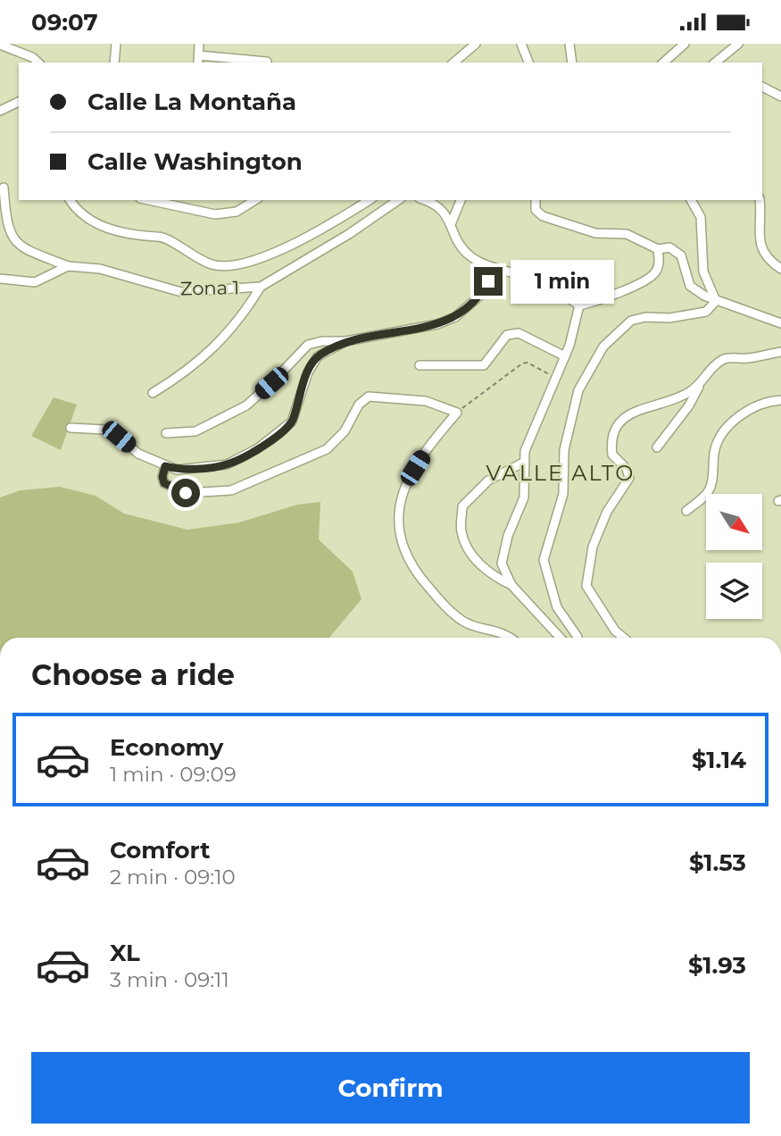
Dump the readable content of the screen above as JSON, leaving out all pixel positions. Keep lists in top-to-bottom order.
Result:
{
  "streets": {
    "street": ["Zona 1"]
  },
  "districts": ["VALLE ALTO"],
  "north": "bottom right",
  "page": {
    "status": "09:07",
    "banner": ["Calle La Montaña", "Calle Washington"],
    "bubble": "1 min",
    "heading": "Choose a ride",
    "list": [
      {
        "name": "Economy",
        "note": "1 min · 09:09",
        "value": "$1.14"
      },
      {
        "name": "Comfort",
        "note": "2 min · 09:10",
        "value": "$1.53"
      },
      {
        "name": "XL",
        "note": "3 min · 09:11",
        "value": "$1.93"
      }
    ],
    "buttons": "Confirm"
  }
}
